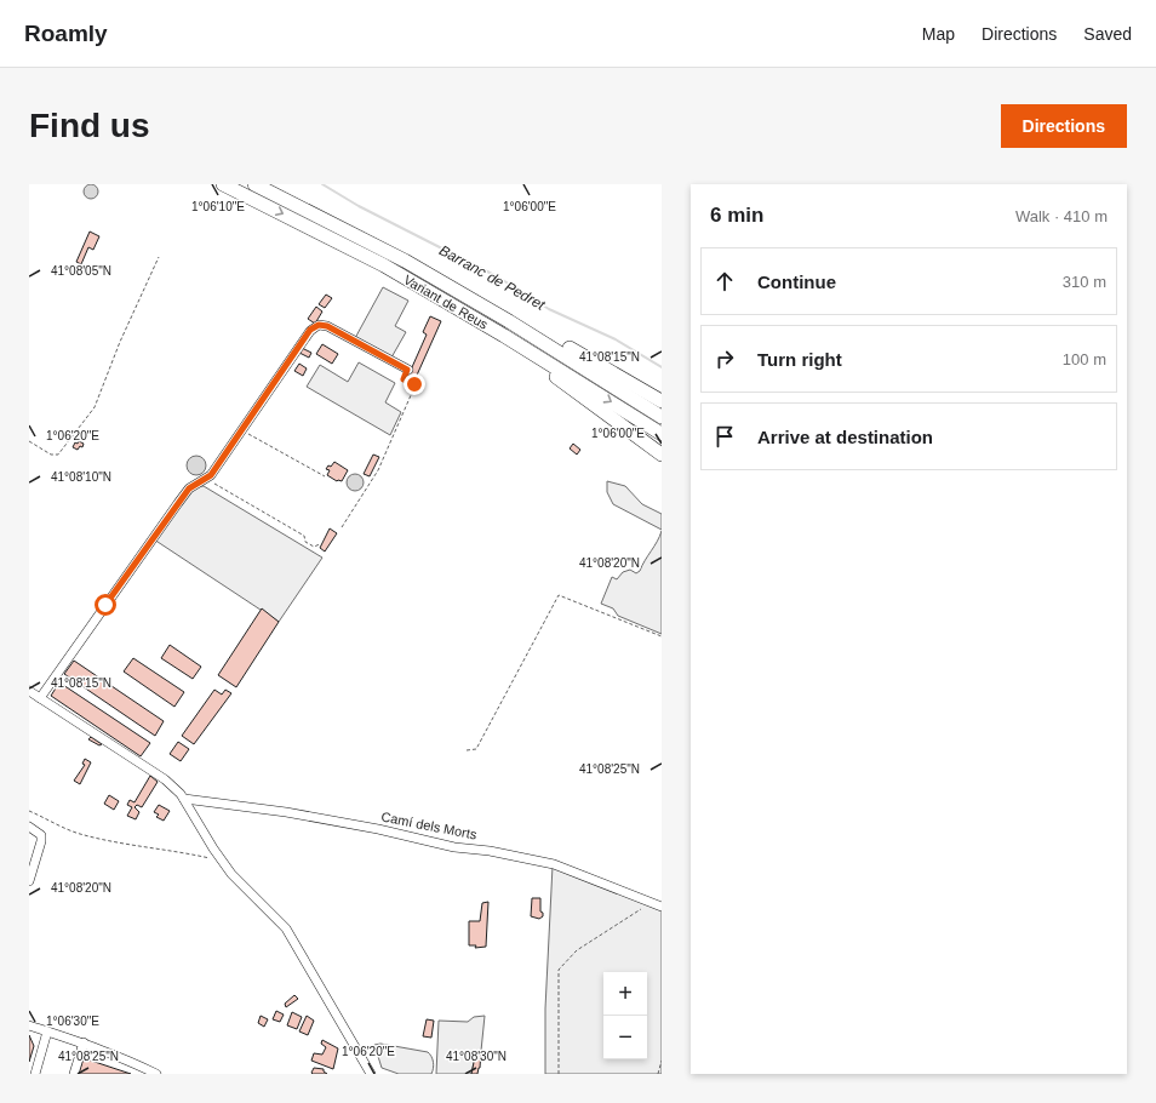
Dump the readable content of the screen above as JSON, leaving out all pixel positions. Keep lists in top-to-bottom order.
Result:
{
  "streets": {
    "highway": ["Variant de Reus"],
    "street": ["Camí dels Morts"]
  },
  "water": ["Barranc de Pedret"],
  "page": {
    "header": "Roamly",
    "nav": ["Map", "Directions", "Saved"],
    "buttons": "Directions",
    "title": "Find us",
    "heading": ["6 min", "Walk · 410 m"],
    "list": [
      ["Continue", "310 m"],
      ["Turn right", "100 m"],
      "Arrive at destination"
    ],
    "map_buttons": ["+", "−"]
  },
  "coordinates": [
    "1°06'10\"E",
    "1°06'00\"E",
    "41°08'05\"N",
    "41°08'15\"N",
    "1°06'20\"E",
    "41°08'10\"N",
    "41°08'20\"N",
    "41°08'25\"N",
    "1°06'30\"E",
    "41°08'30\"N"
  ]
}
